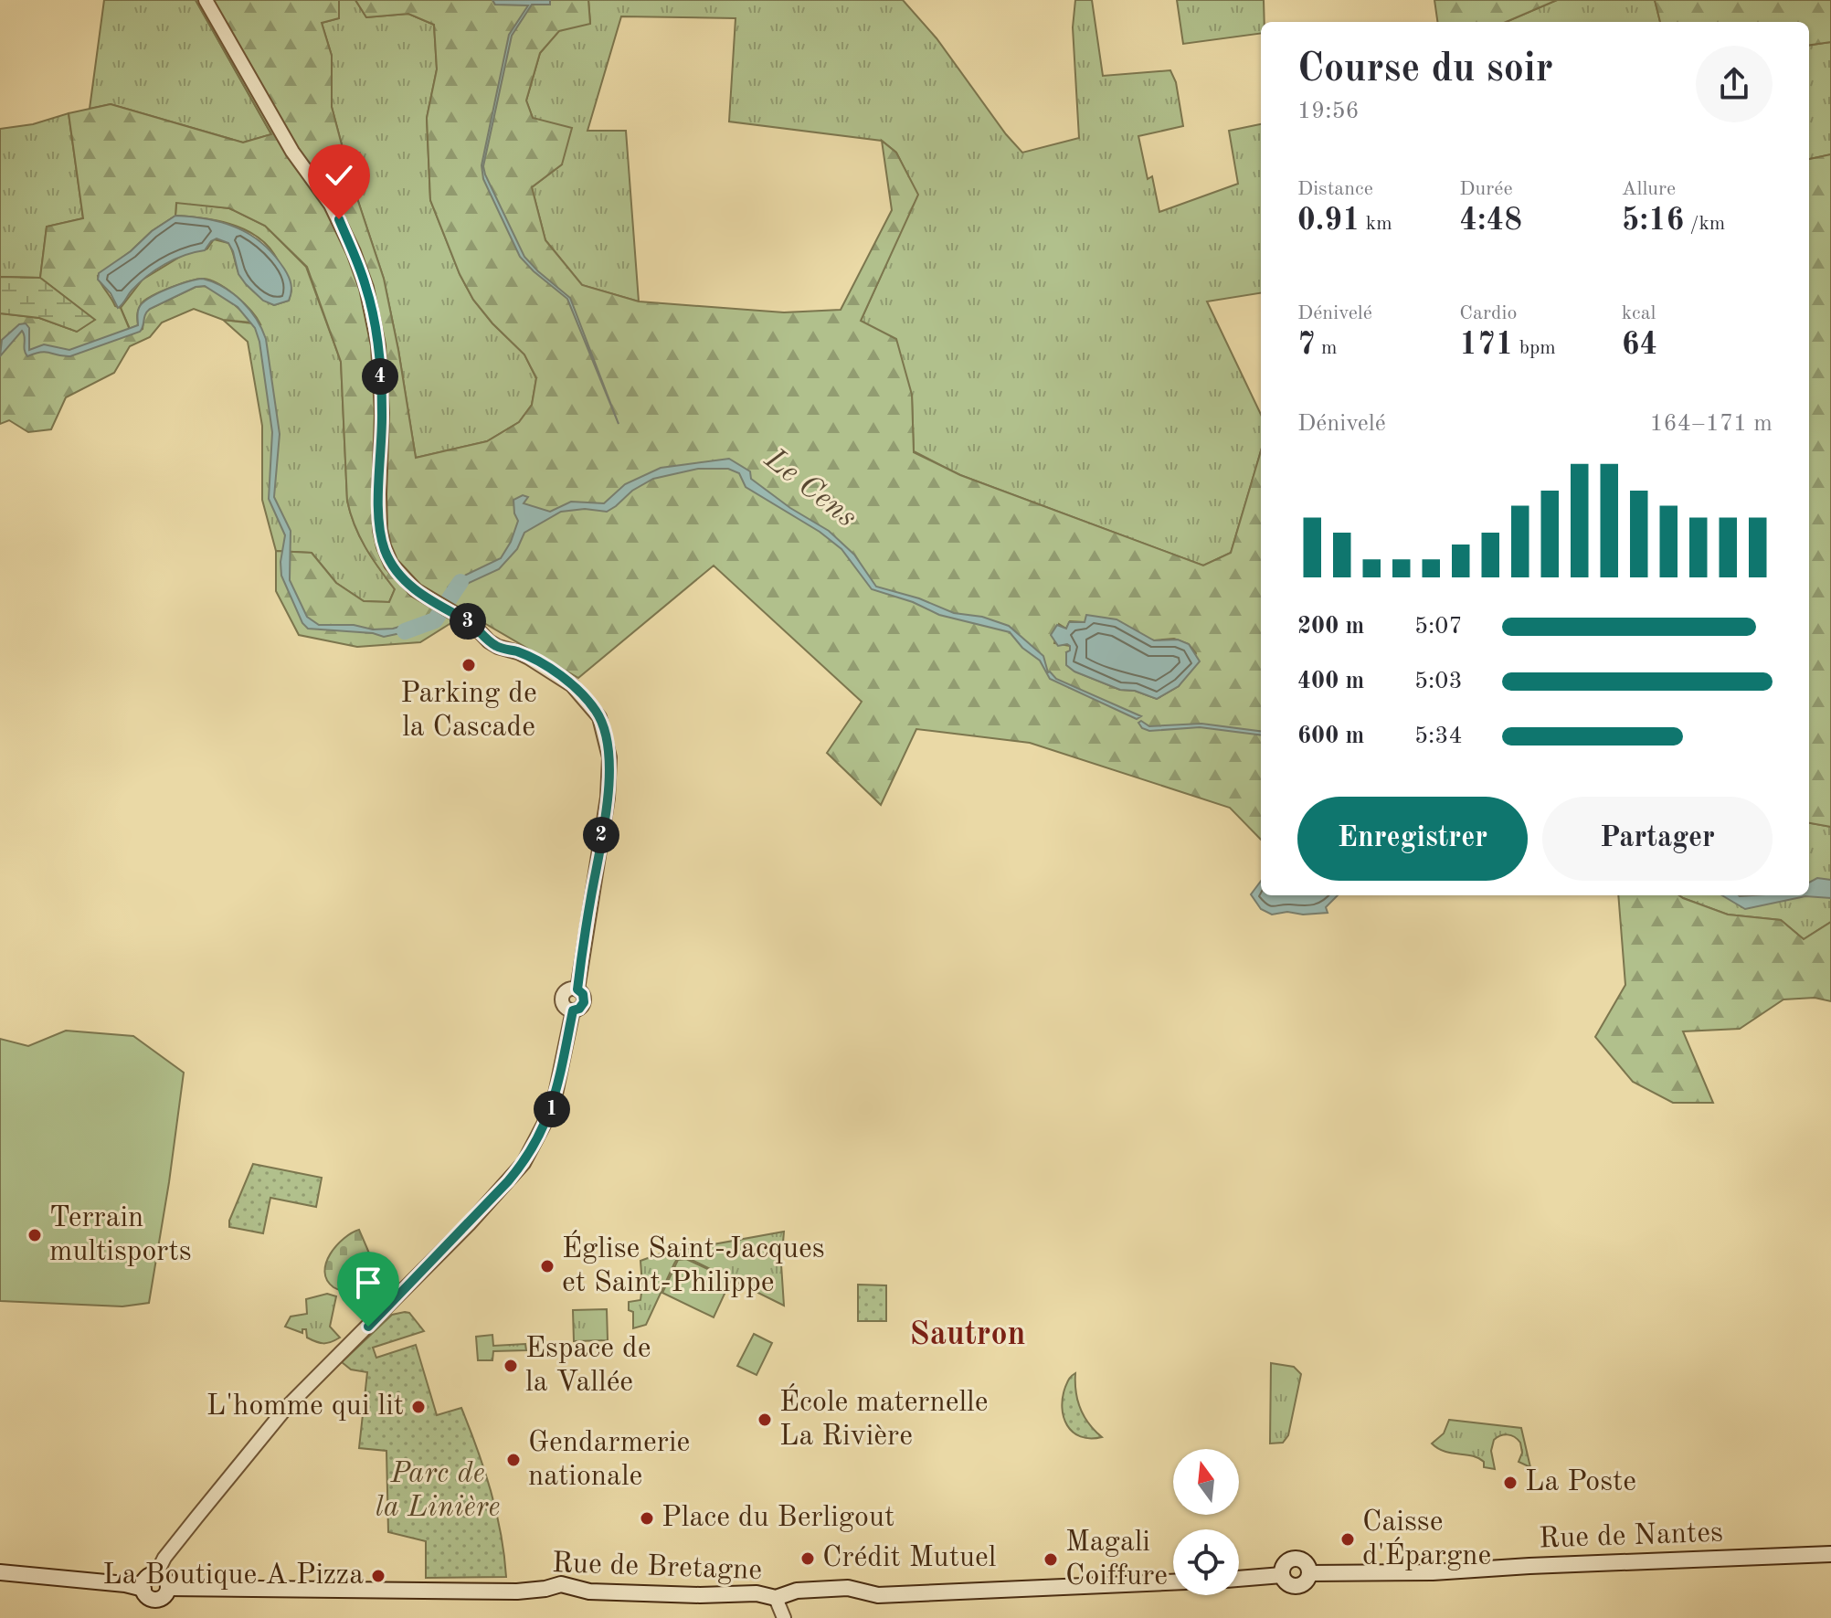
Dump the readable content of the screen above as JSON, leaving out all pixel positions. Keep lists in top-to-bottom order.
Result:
{
  "streets": {
    "main road": ["Rue de Nantes", "Rue de Bretagne"]
  },
  "districts": ["Sautron"],
  "water": ["Le Cens"],
  "parks": ["Parc de la Linière"],
  "places": [
    "Parking de la Cascade",
    "Terrain multisports",
    "Église Saint-Jacques et Saint-Philippe",
    "Espace de la Vallée",
    "L'homme qui lit",
    "École maternelle La Rivière",
    "Gendarmerie nationale",
    "La Poste",
    "Place du Berligout",
    "Caisse d'Épargne",
    "Crédit Mutuel",
    "Magali Coiffure",
    "La Boutique A Pizza"
  ],
  "north": "top",
  "page": {
    "heading": ["Course du soir", "19:56"],
    "stats": [
      ["Distance", "0.91 km"],
      ["Durée", "4:48"],
      ["Allure", "5:16 /km"],
      ["Dénivelé", "7 m"],
      ["Cardio", "171 bpm"],
      ["kcal", "64"]
    ],
    "pins": [
      "4",
      "3",
      "2",
      "1"
    ],
    "chart": ["Dénivelé", "164–171 m"],
    "list": [
      {
        "name": "200 m",
        "note": "5:07"
      },
      {
        "name": "400 m",
        "note": "5:03"
      },
      {
        "name": "600 m",
        "note": "5:34"
      }
    ],
    "buttons": ["Enregistrer", "Partager"]
  }
}
